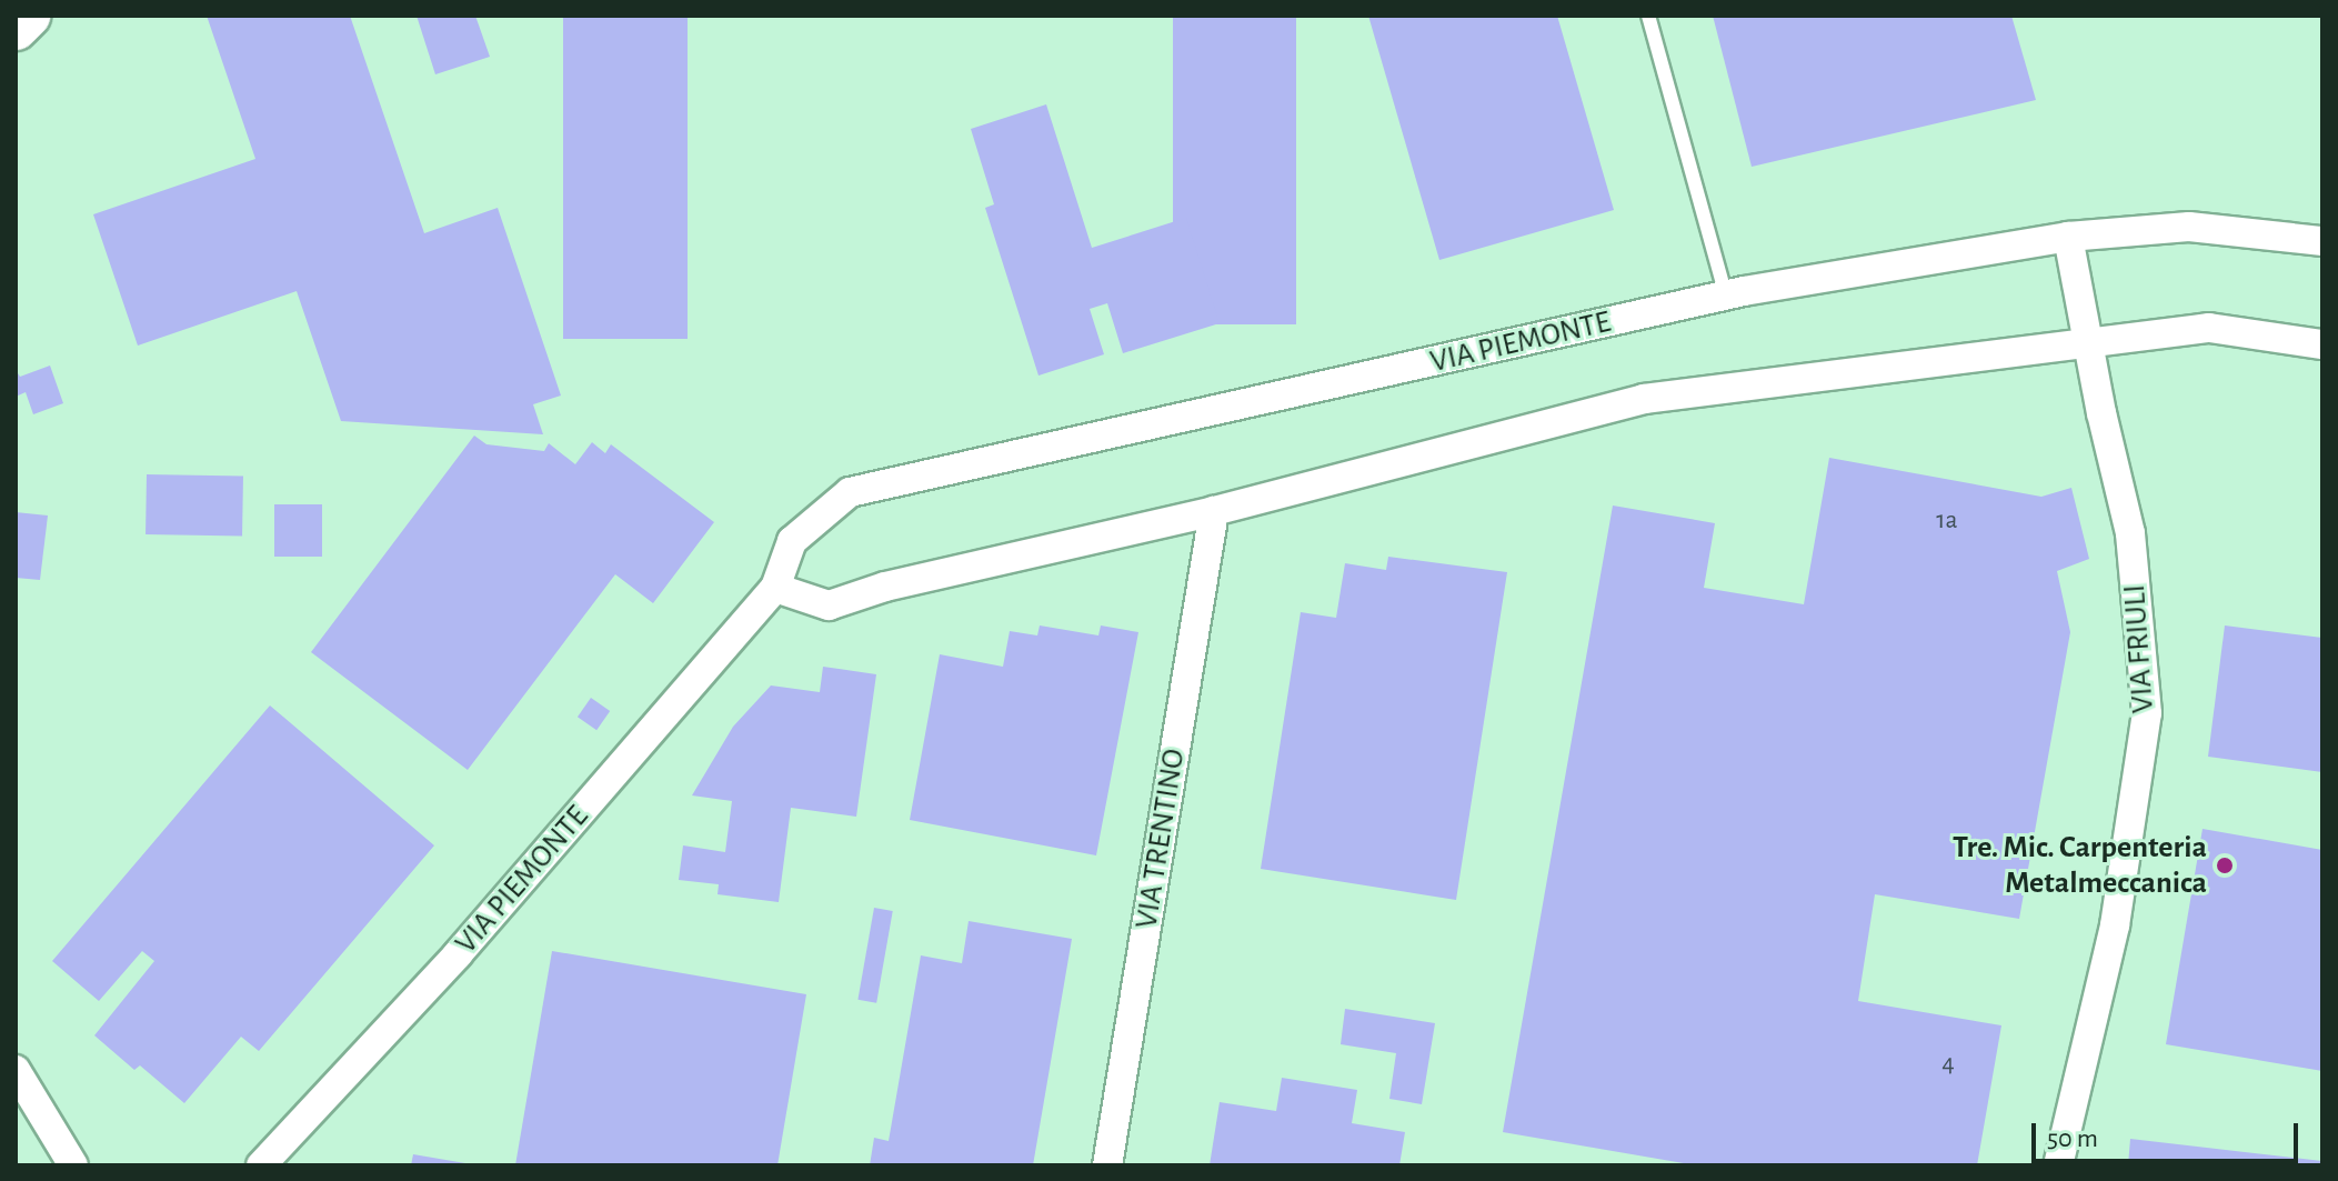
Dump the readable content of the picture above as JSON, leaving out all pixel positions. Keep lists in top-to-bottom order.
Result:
{
  "streets": {
    "street": ["VIA PIEMONTE", "VIA FRIULI", "VIA TRENTINO"]
  },
  "crossings": [
    ["VIA PIEMONTE", "VIA FRIULI"]
  ],
  "places": ["Tre. Mic. Carpenteria Metalmeccanica"],
  "house_numbers": ["1a", "4"],
  "scale_bar": "50 m"
}
